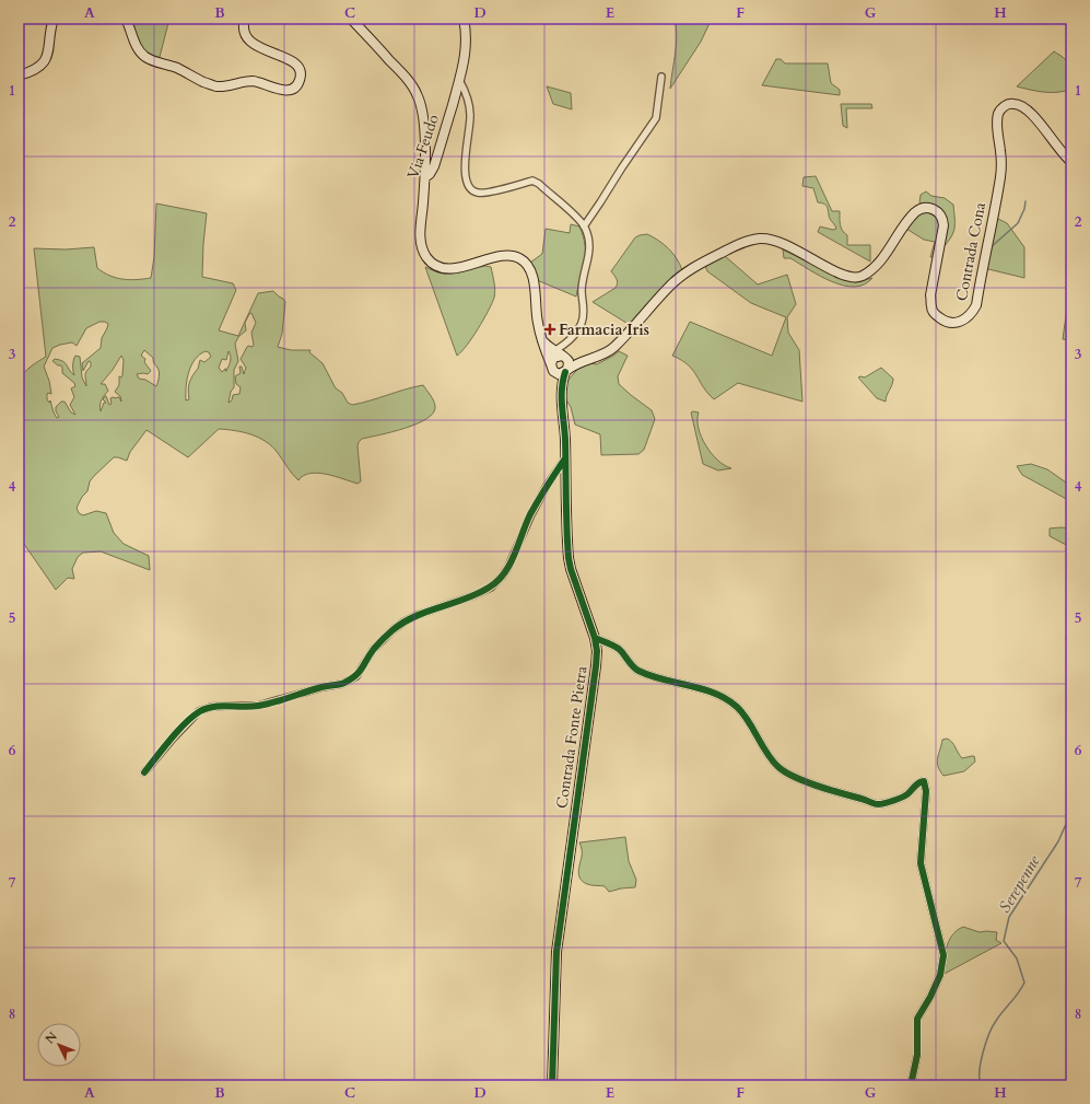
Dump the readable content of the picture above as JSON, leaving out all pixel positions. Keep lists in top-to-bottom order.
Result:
{
  "streets": {
    "main road": ["Via Feudo", "Contrada Cona", "Contrada Fonte Pietra"]
  },
  "crossings": [
    ["Via Feudo", "Contrada Cona"],
    ["Via Feudo", "Contrada Fonte Pietra"]
  ],
  "water": ["Serepenne"],
  "places": {
    "health": ["Farmacia Iris"]
  },
  "north": "top left",
  "grid": {
    "columns": [
      "A",
      "B",
      "C",
      "D",
      "E",
      "F",
      "G",
      "H"
    ],
    "rows": [
      "1",
      "2",
      "3",
      "4",
      "5",
      "6",
      "7",
      "8"
    ]
  }
}
